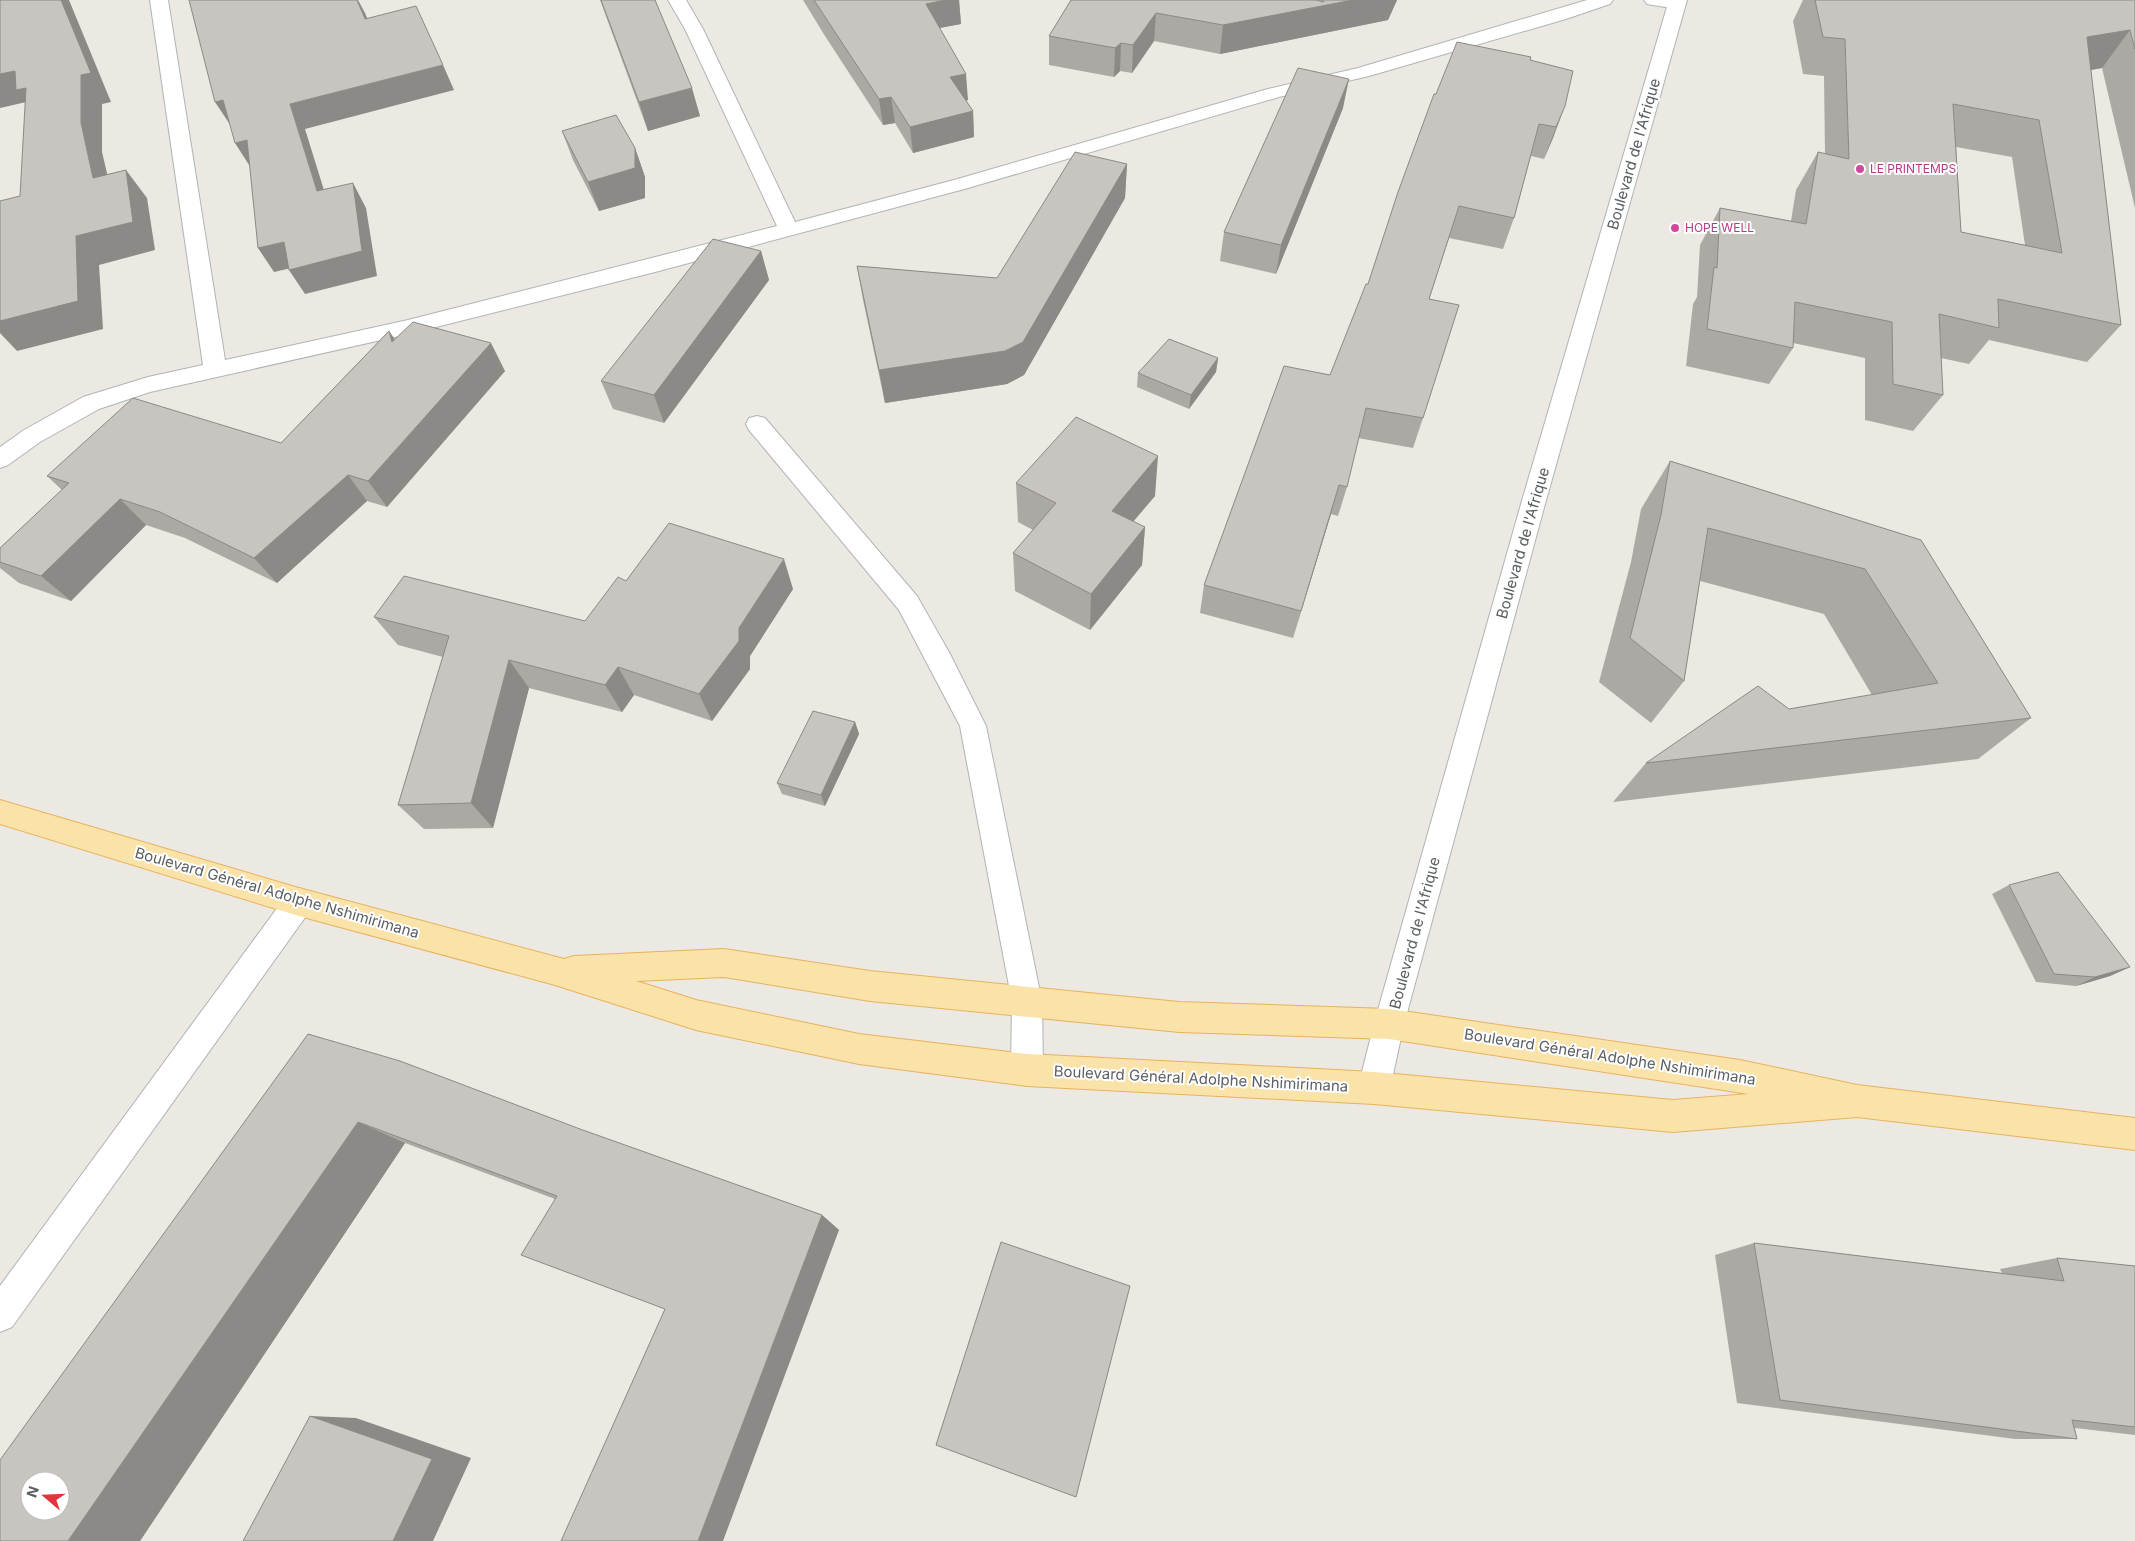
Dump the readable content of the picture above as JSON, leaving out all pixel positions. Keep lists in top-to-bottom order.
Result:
{
  "streets": {
    "main road": ["Boulevard Général Adolphe Nshimirimana"],
    "street": ["Boulevard de l'Afrique"]
  },
  "crossings": [
    ["Boulevard de l'Afrique", "Boulevard Général Adolphe Nshimirimana"]
  ],
  "places": ["LE PRINTEMPS", "HOPE WELL"],
  "north": "left"
}
